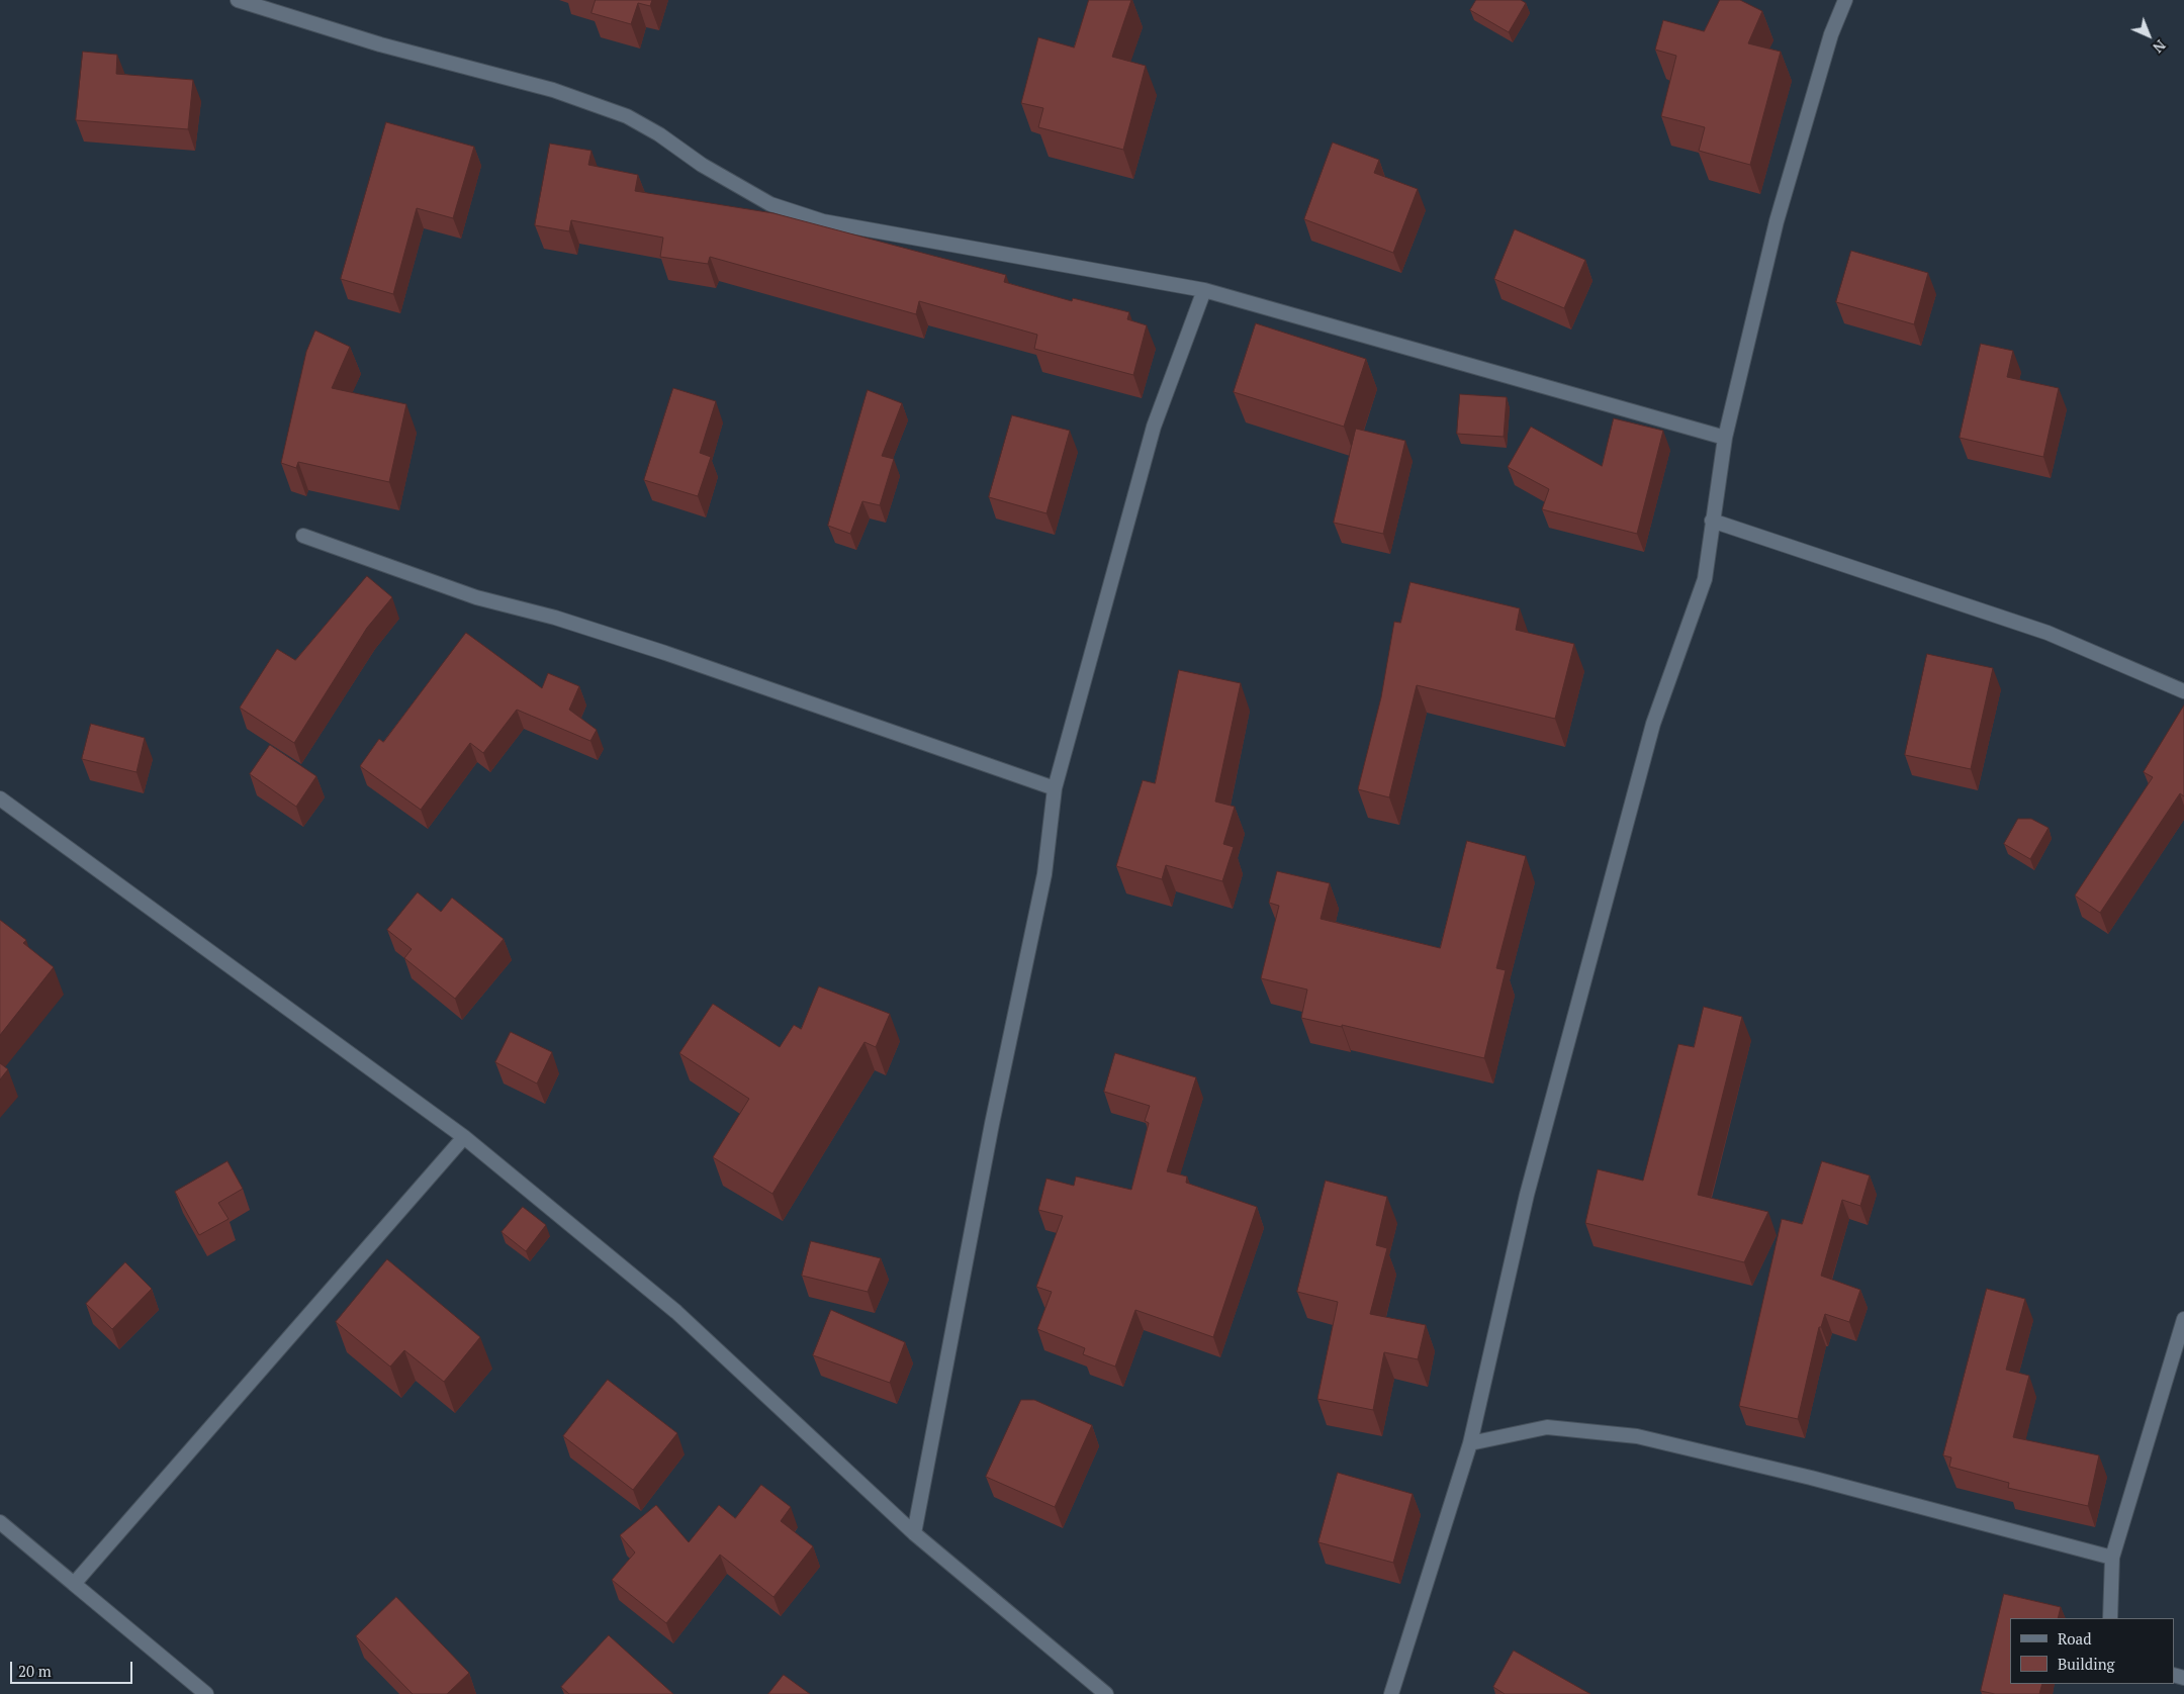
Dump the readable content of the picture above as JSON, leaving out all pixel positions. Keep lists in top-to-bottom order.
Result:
{
  "legend": ["Road", "Building"],
  "scale_bar": "20 m",
  "north": "bottom right"
}
